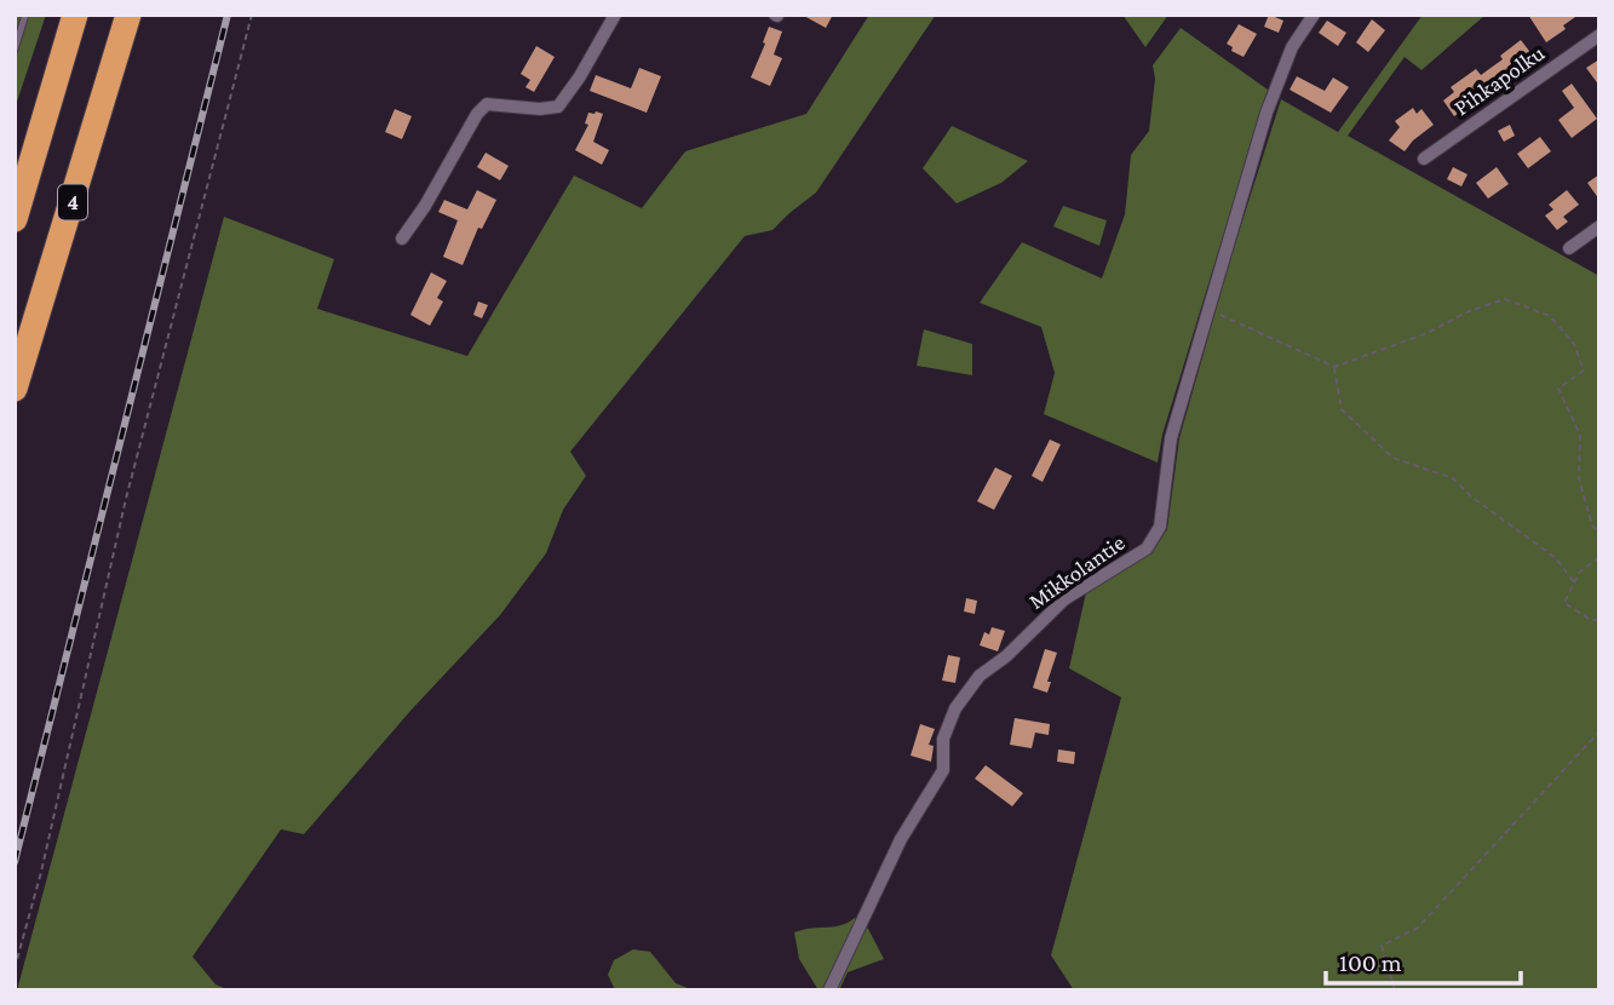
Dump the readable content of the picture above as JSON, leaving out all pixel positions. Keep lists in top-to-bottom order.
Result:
{
  "streets": {
    "highway": ["4"],
    "street": ["Pihkapolku", "Mikkolantie"]
  },
  "scale_bar": "100 m"
}
